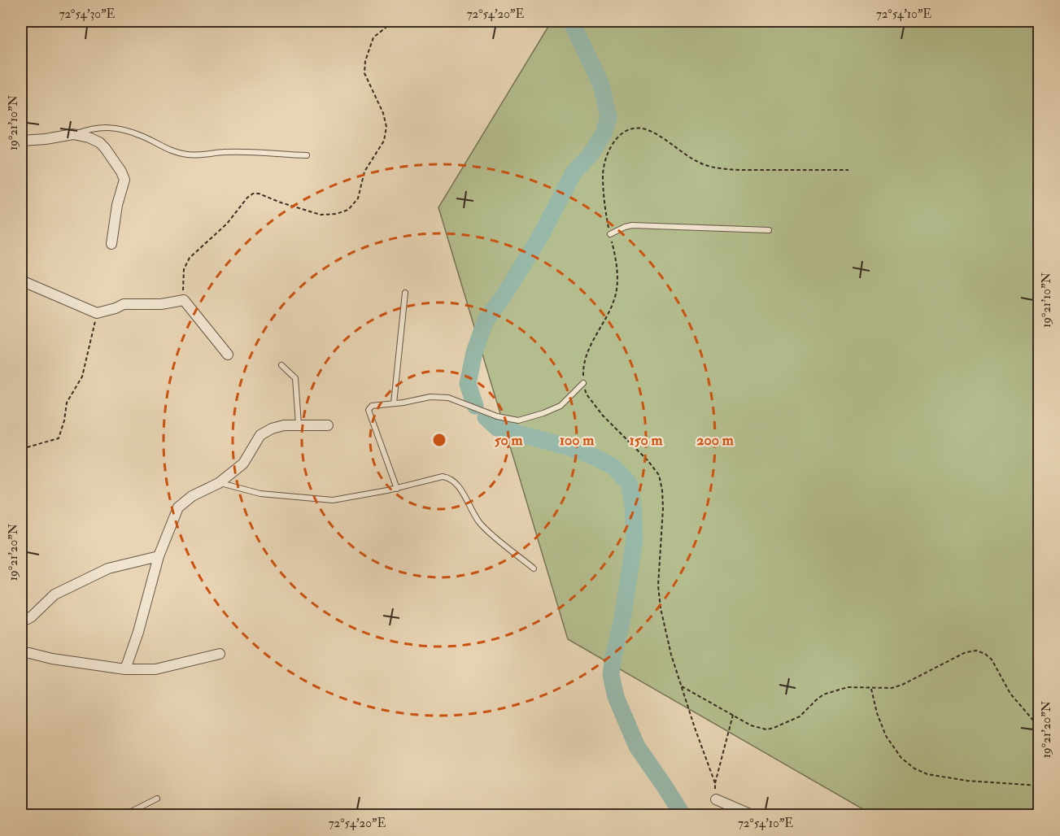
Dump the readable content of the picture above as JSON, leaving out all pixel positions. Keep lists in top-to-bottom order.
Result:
{
  "coordinates": [
    "72°54'30\"E",
    "72°54'20\"E",
    "72°54'10\"E",
    "19°21'10\"N",
    "19°21'20\"N"
  ],
  "rings": [
    "50 m",
    "100 m",
    "150 m",
    "200 m"
  ]
}
